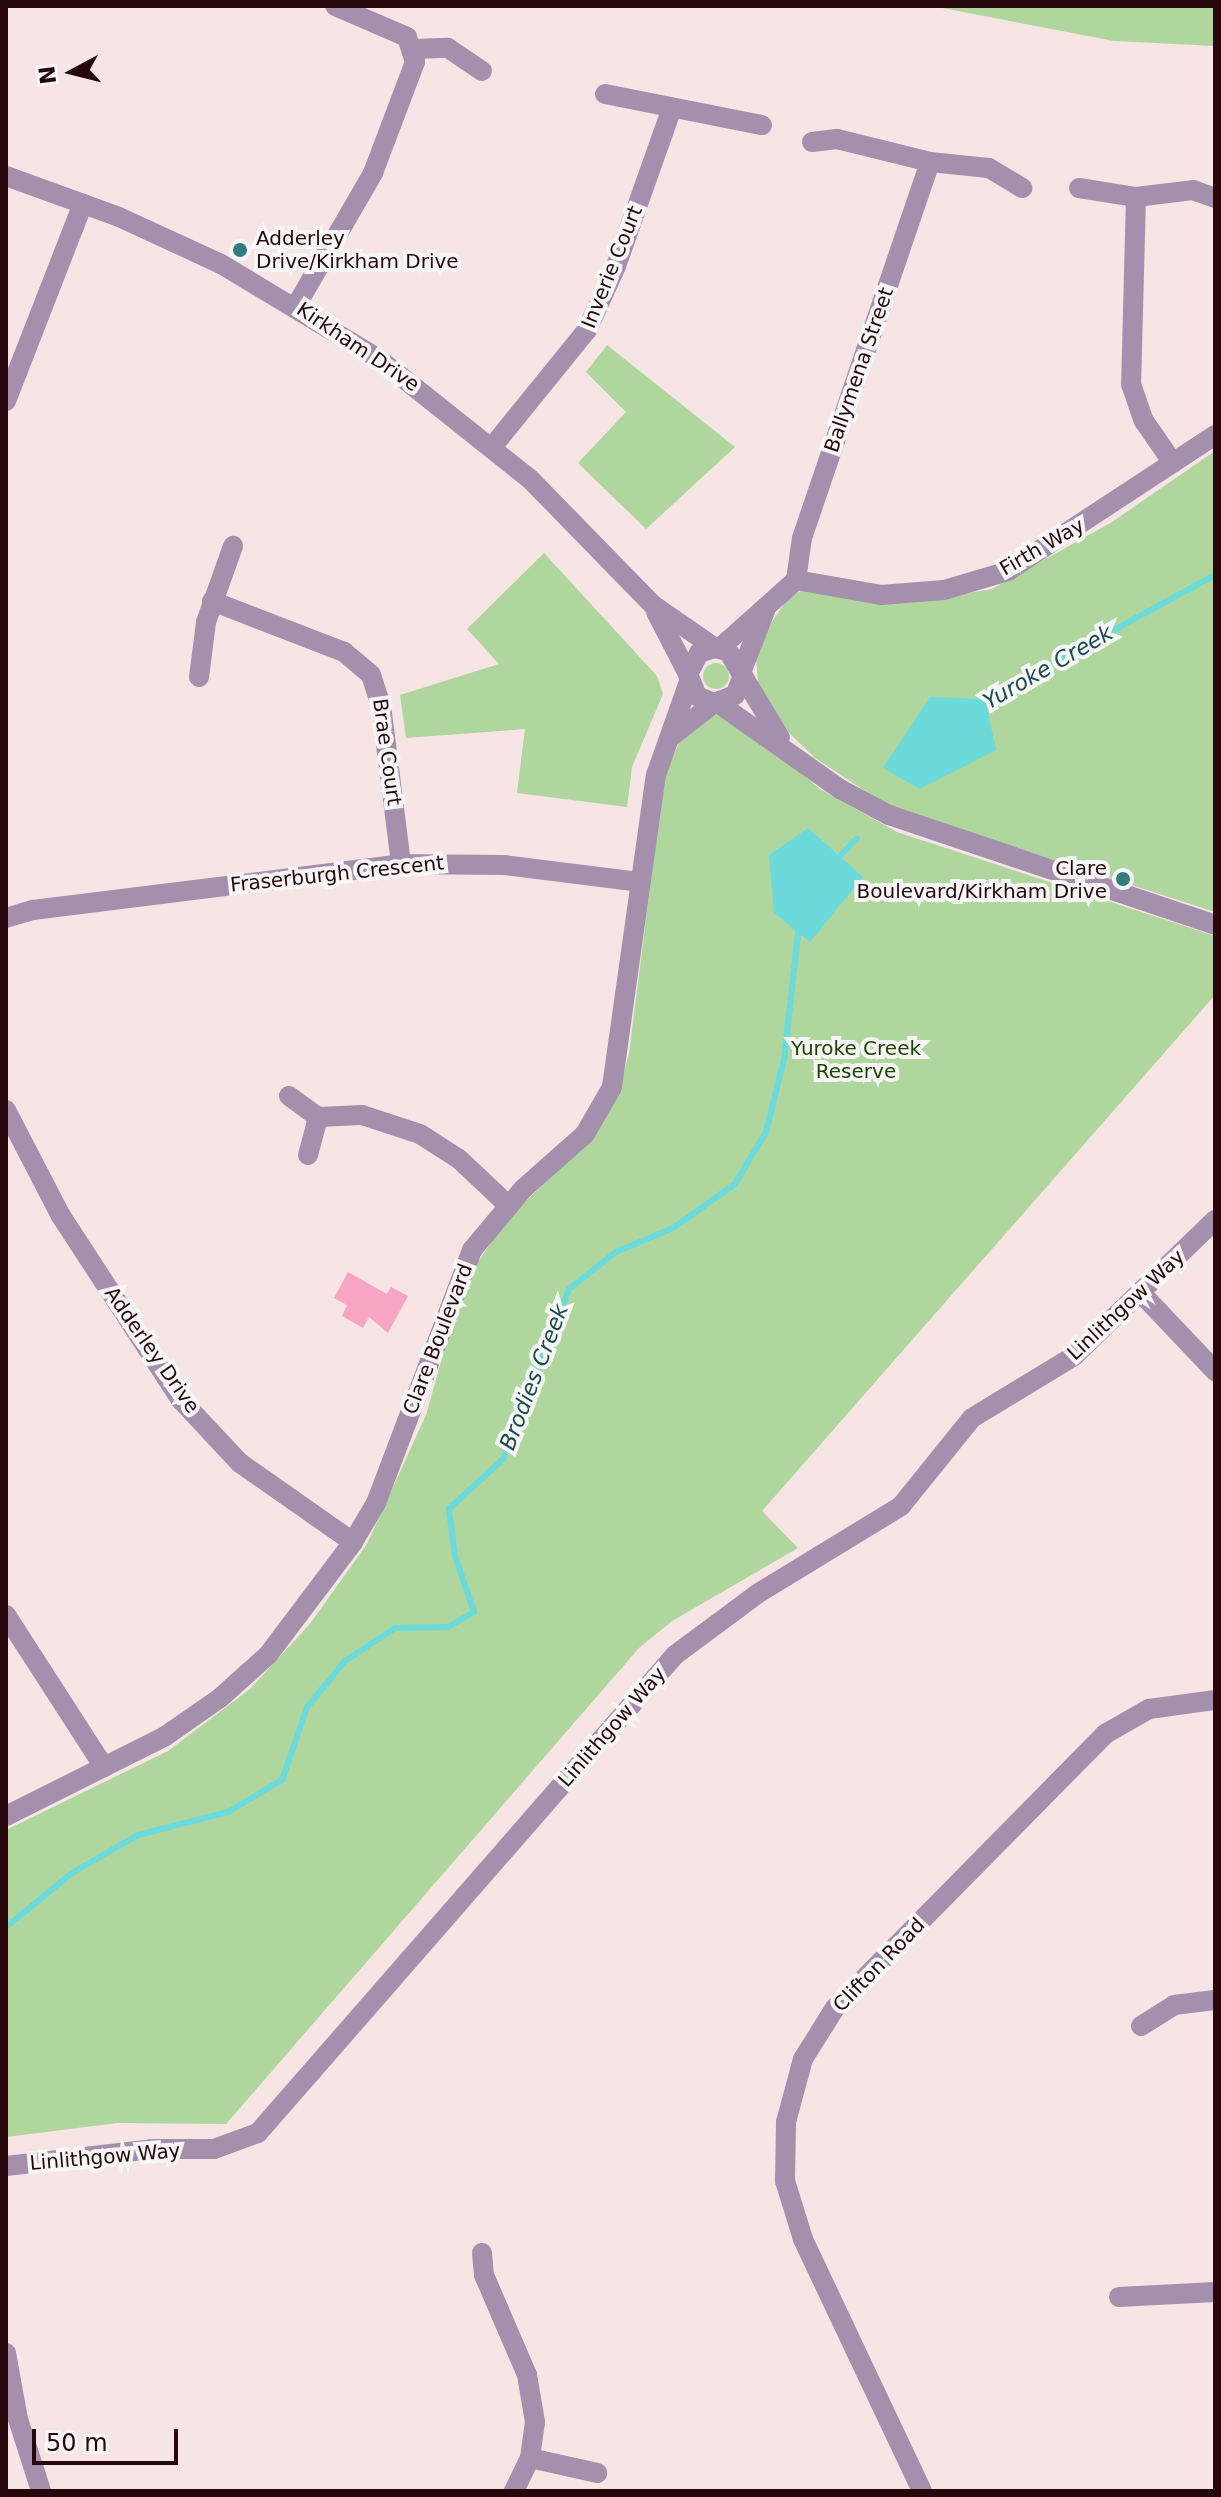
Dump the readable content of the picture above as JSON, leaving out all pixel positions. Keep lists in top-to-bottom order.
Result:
{
  "streets": {
    "street": [
      "Inverie Court",
      "Kirkham Drive",
      "Ballymena Street",
      "Firth Way",
      "Brae Court",
      "Fraserburgh Crescent",
      "Linlithgow Way",
      "Clare Boulevard",
      "Adderley Drive",
      "Clifton Road"
    ]
  },
  "crossings": [
    ["Inverie Court", "Kirkham Drive"],
    ["Kirkham Drive", "Clare Boulevard"],
    ["Ballymena Street", "Firth Way"],
    ["Brae Court", "Fraserburgh Crescent"],
    ["Fraserburgh Crescent", "Clare Boulevard"],
    ["Clare Boulevard", "Adderley Drive"]
  ],
  "water": ["Yuroke Creek", "Brodies Creek"],
  "parks": ["Yuroke Creek Reserve"],
  "places": ["Adderley Drive/Kirkham Drive", "Clare Boulevard/Kirkham Drive"],
  "scale_bar": "50 m",
  "north": "left"
}
